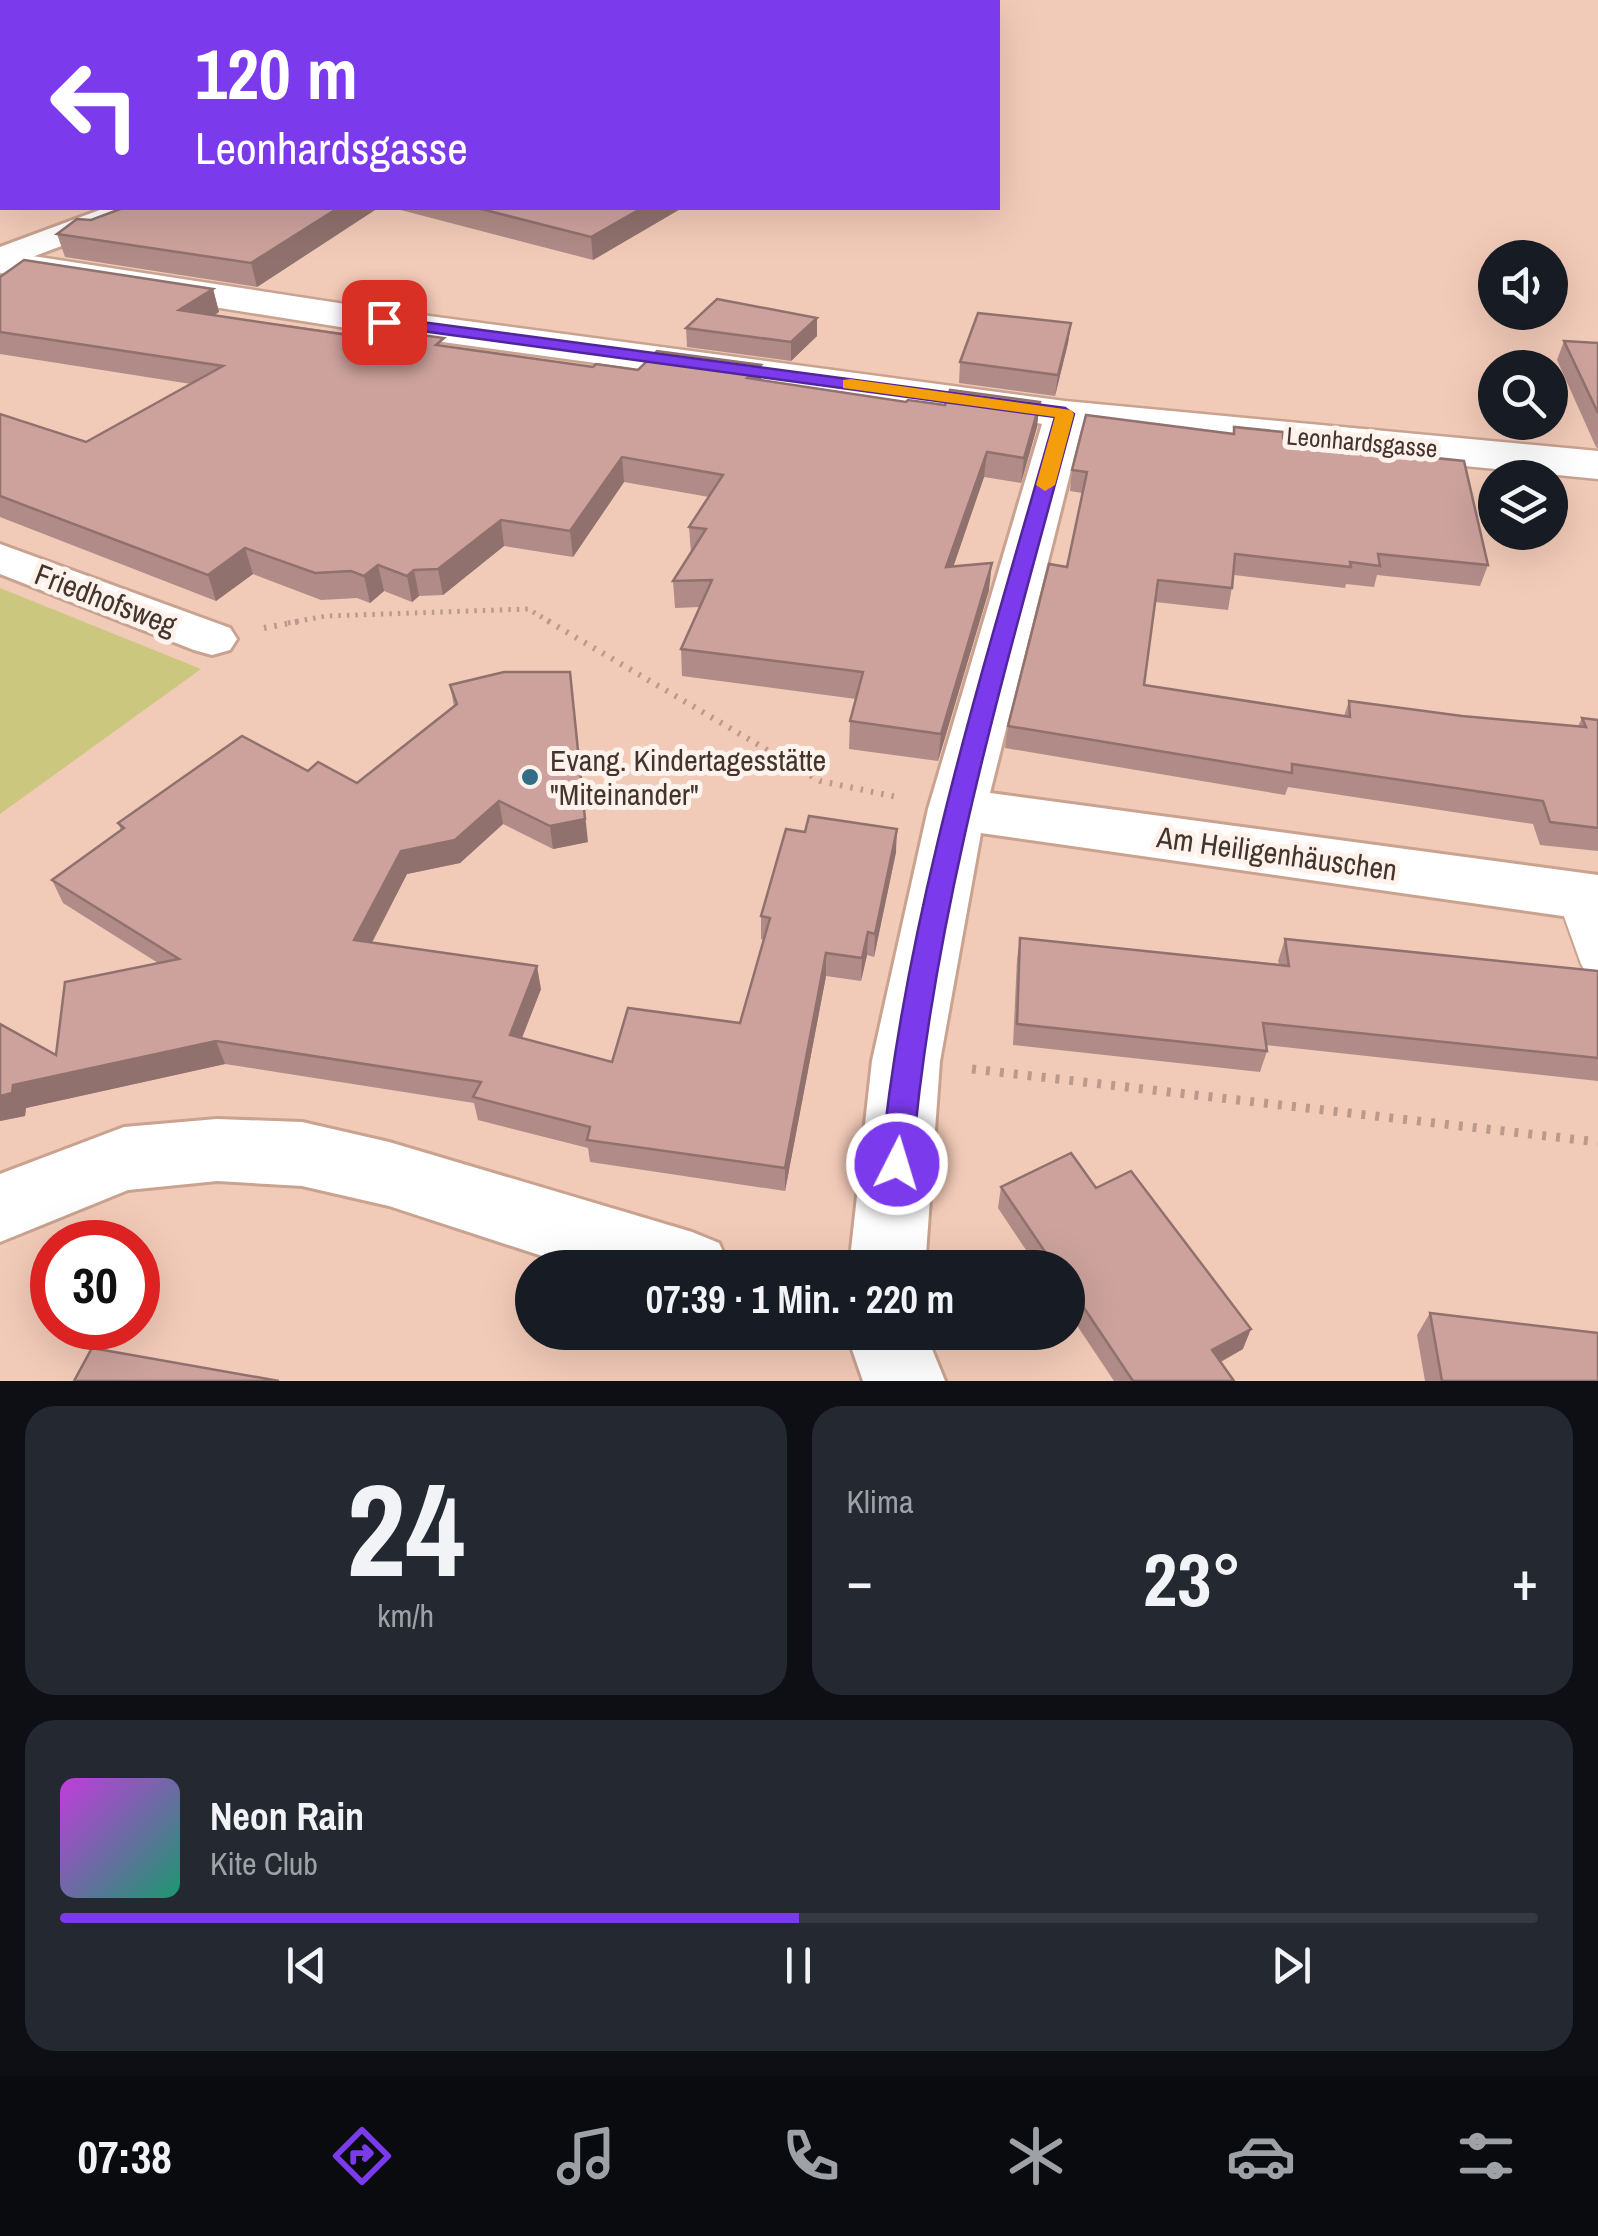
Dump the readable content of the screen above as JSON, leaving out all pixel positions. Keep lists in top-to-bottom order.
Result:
{
  "streets": {
    "street": ["Leonhardsgasse", "Friedhofsweg", "Am Heiligenhäuschen"]
  },
  "places": ["Evang. Kindertagesstätte \"Miteinander\""],
  "page": {
    "turn": ["120 m", "Leonhardsgasse"],
    "limit": "30",
    "trip": "07:39 · 1 Min. · 220 m",
    "tile": [
      ["24", "km/h"],
      "Klima"
    ],
    "heat": ["−", "23°", "+"],
    "song": ["Neon Rain", "Kite Club"],
    "tabs": "07:38"
  }
}
